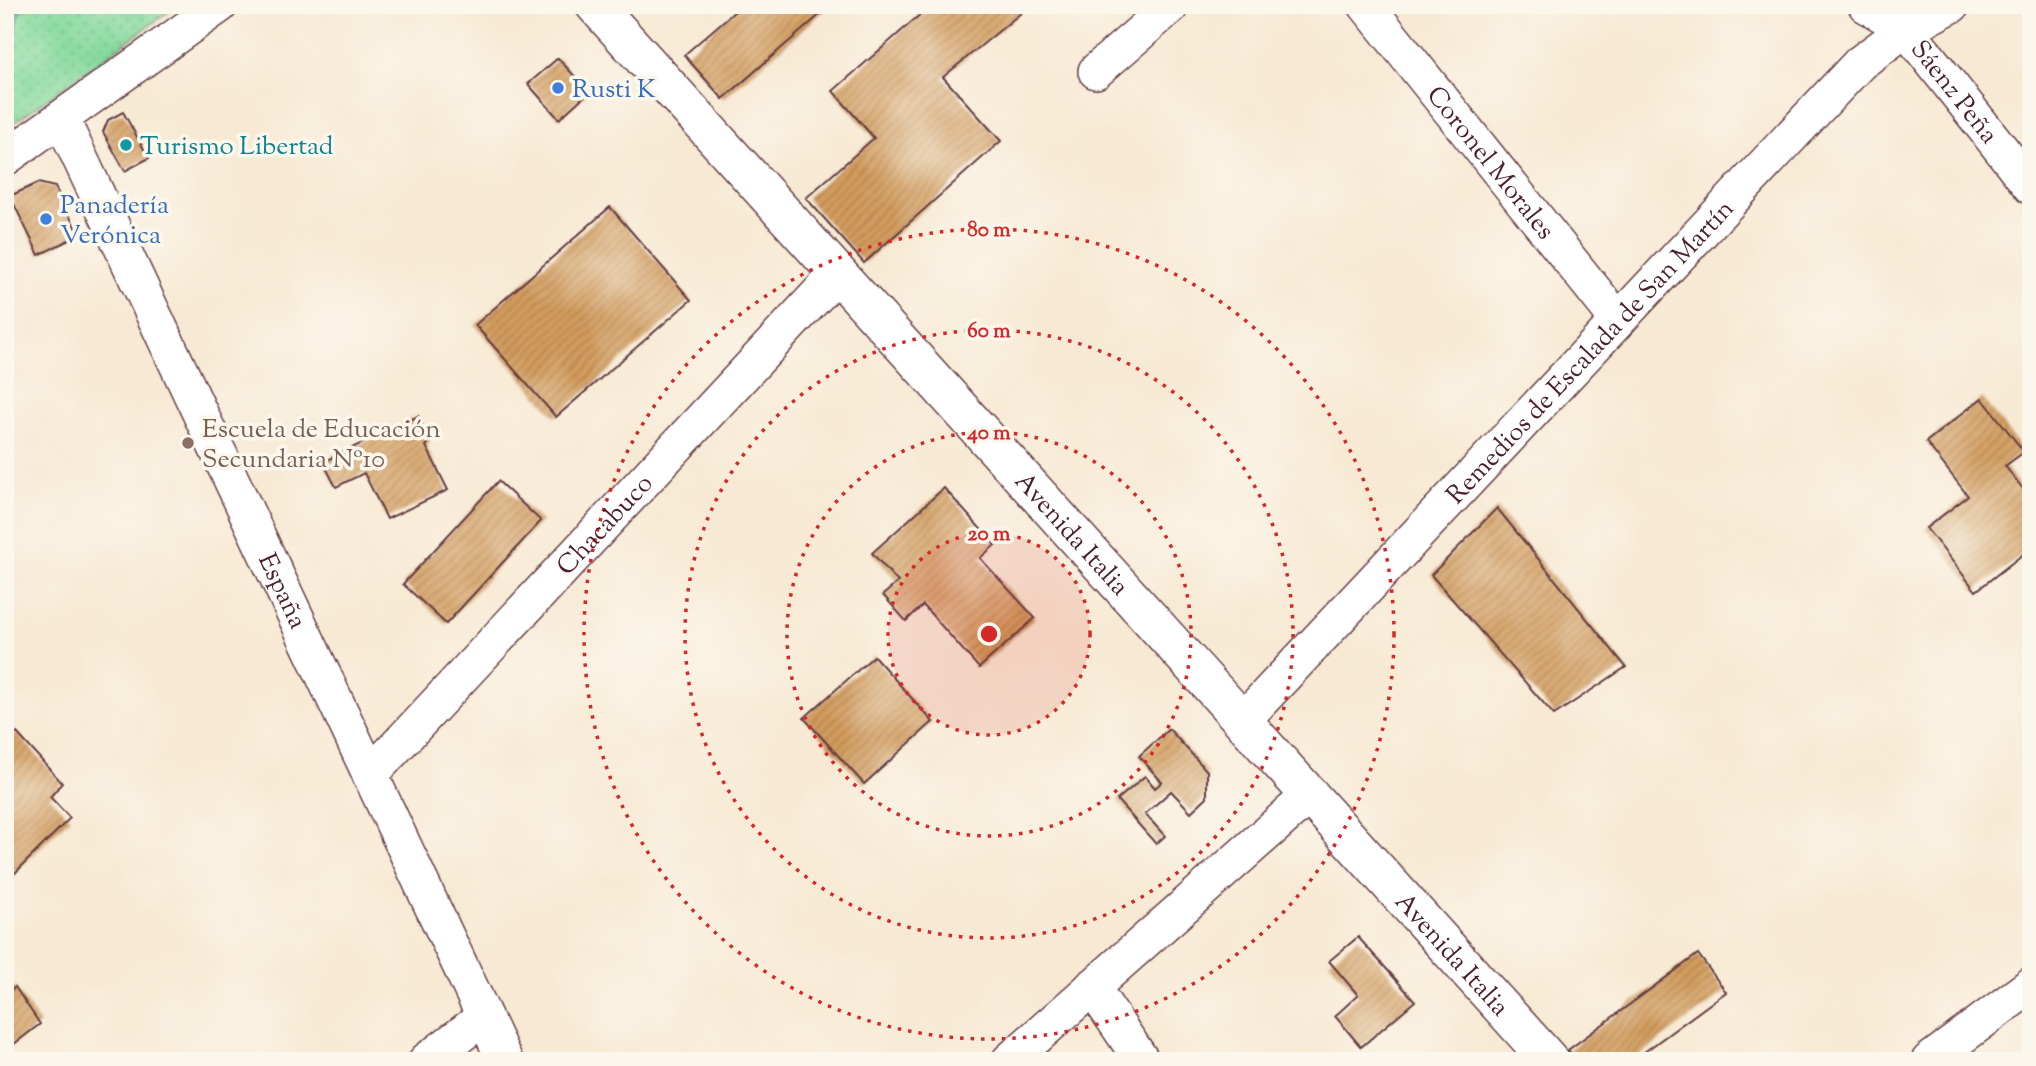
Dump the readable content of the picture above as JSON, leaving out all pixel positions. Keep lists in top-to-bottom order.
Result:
{
  "streets": {
    "street": [
      "Sáenz Peña",
      "Coronel Morales",
      "Remedios de Escalada de San Martín",
      "Chacabuco",
      "Avenida Italia",
      "España"
    ]
  },
  "crossings": [
    ["Sáenz Peña", "Remedios de Escalada de San Martín"],
    ["Coronel Morales", "Remedios de Escalada de San Martín"],
    ["Remedios de Escalada de San Martín", "Avenida Italia"],
    ["Chacabuco", "Avenida Italia"],
    ["Chacabuco", "España"]
  ],
  "places": [
    "Rusti K",
    "Turismo Libertad",
    "Panadería Verónica",
    "Escuela de Educación Secundaria Nº10"
  ],
  "rings": [
    "80 m",
    "60 m",
    "40 m",
    "20 m"
  ]
}
